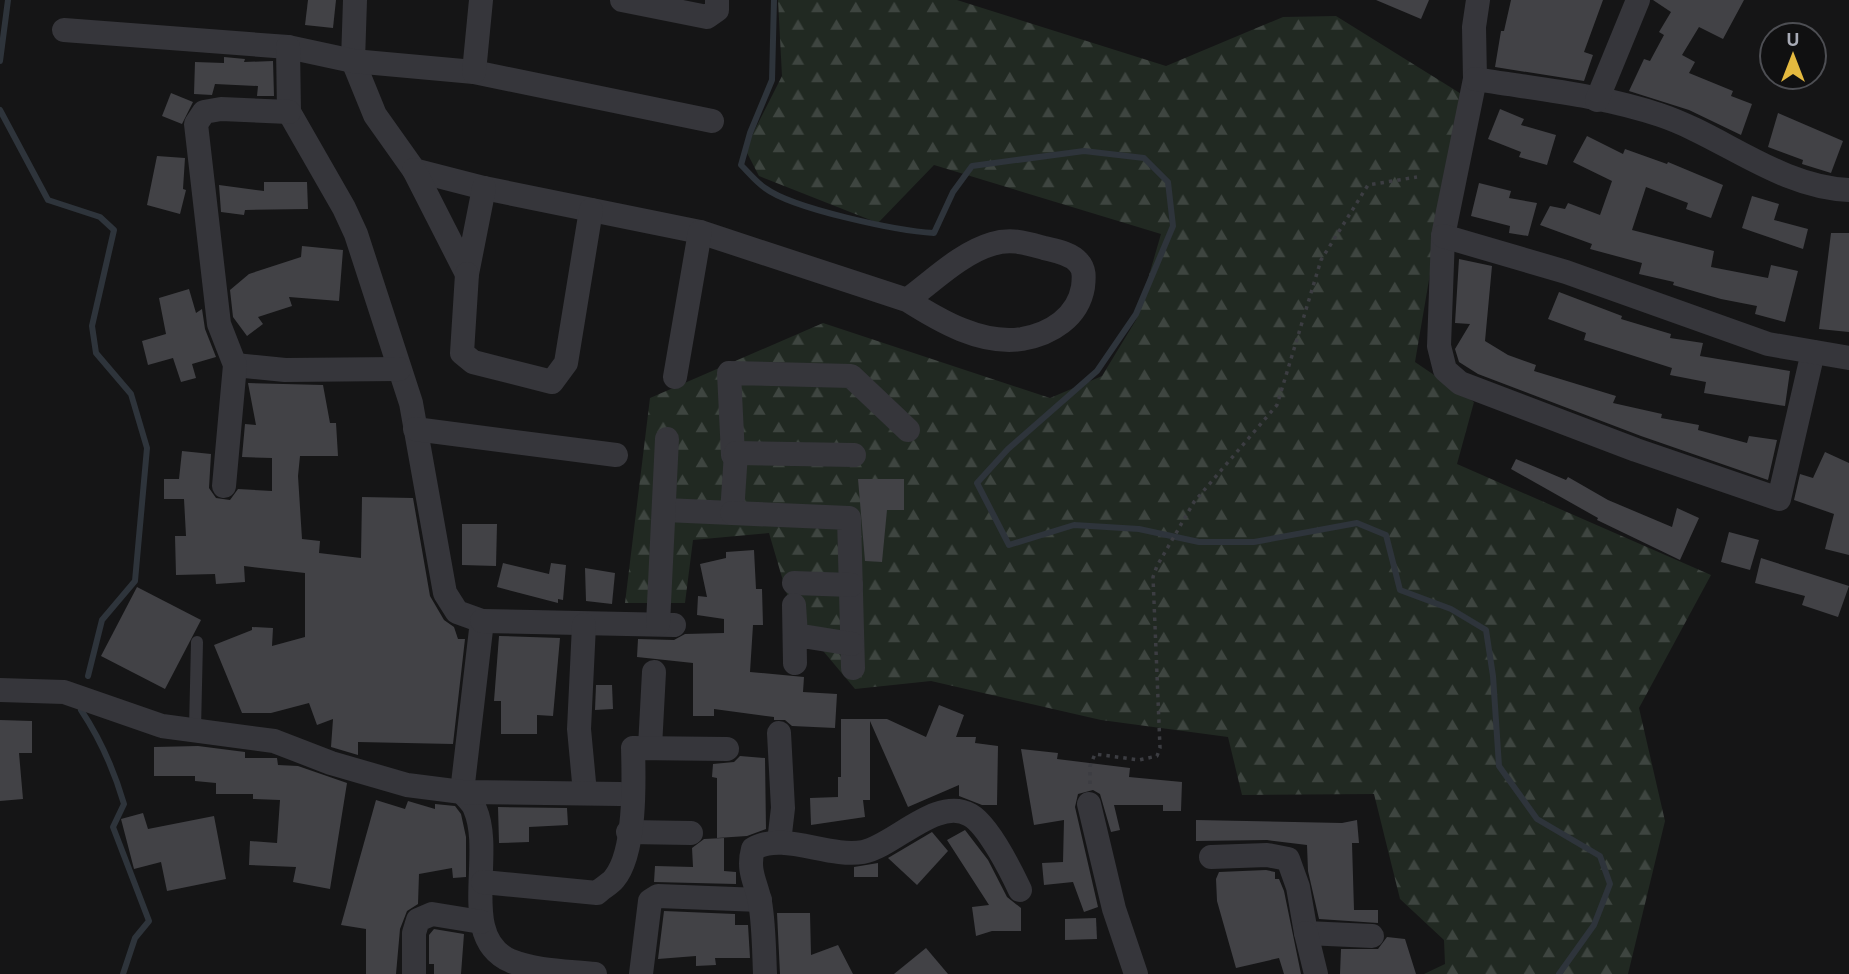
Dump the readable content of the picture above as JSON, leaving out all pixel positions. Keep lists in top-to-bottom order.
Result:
{
  "north": "top"
}
